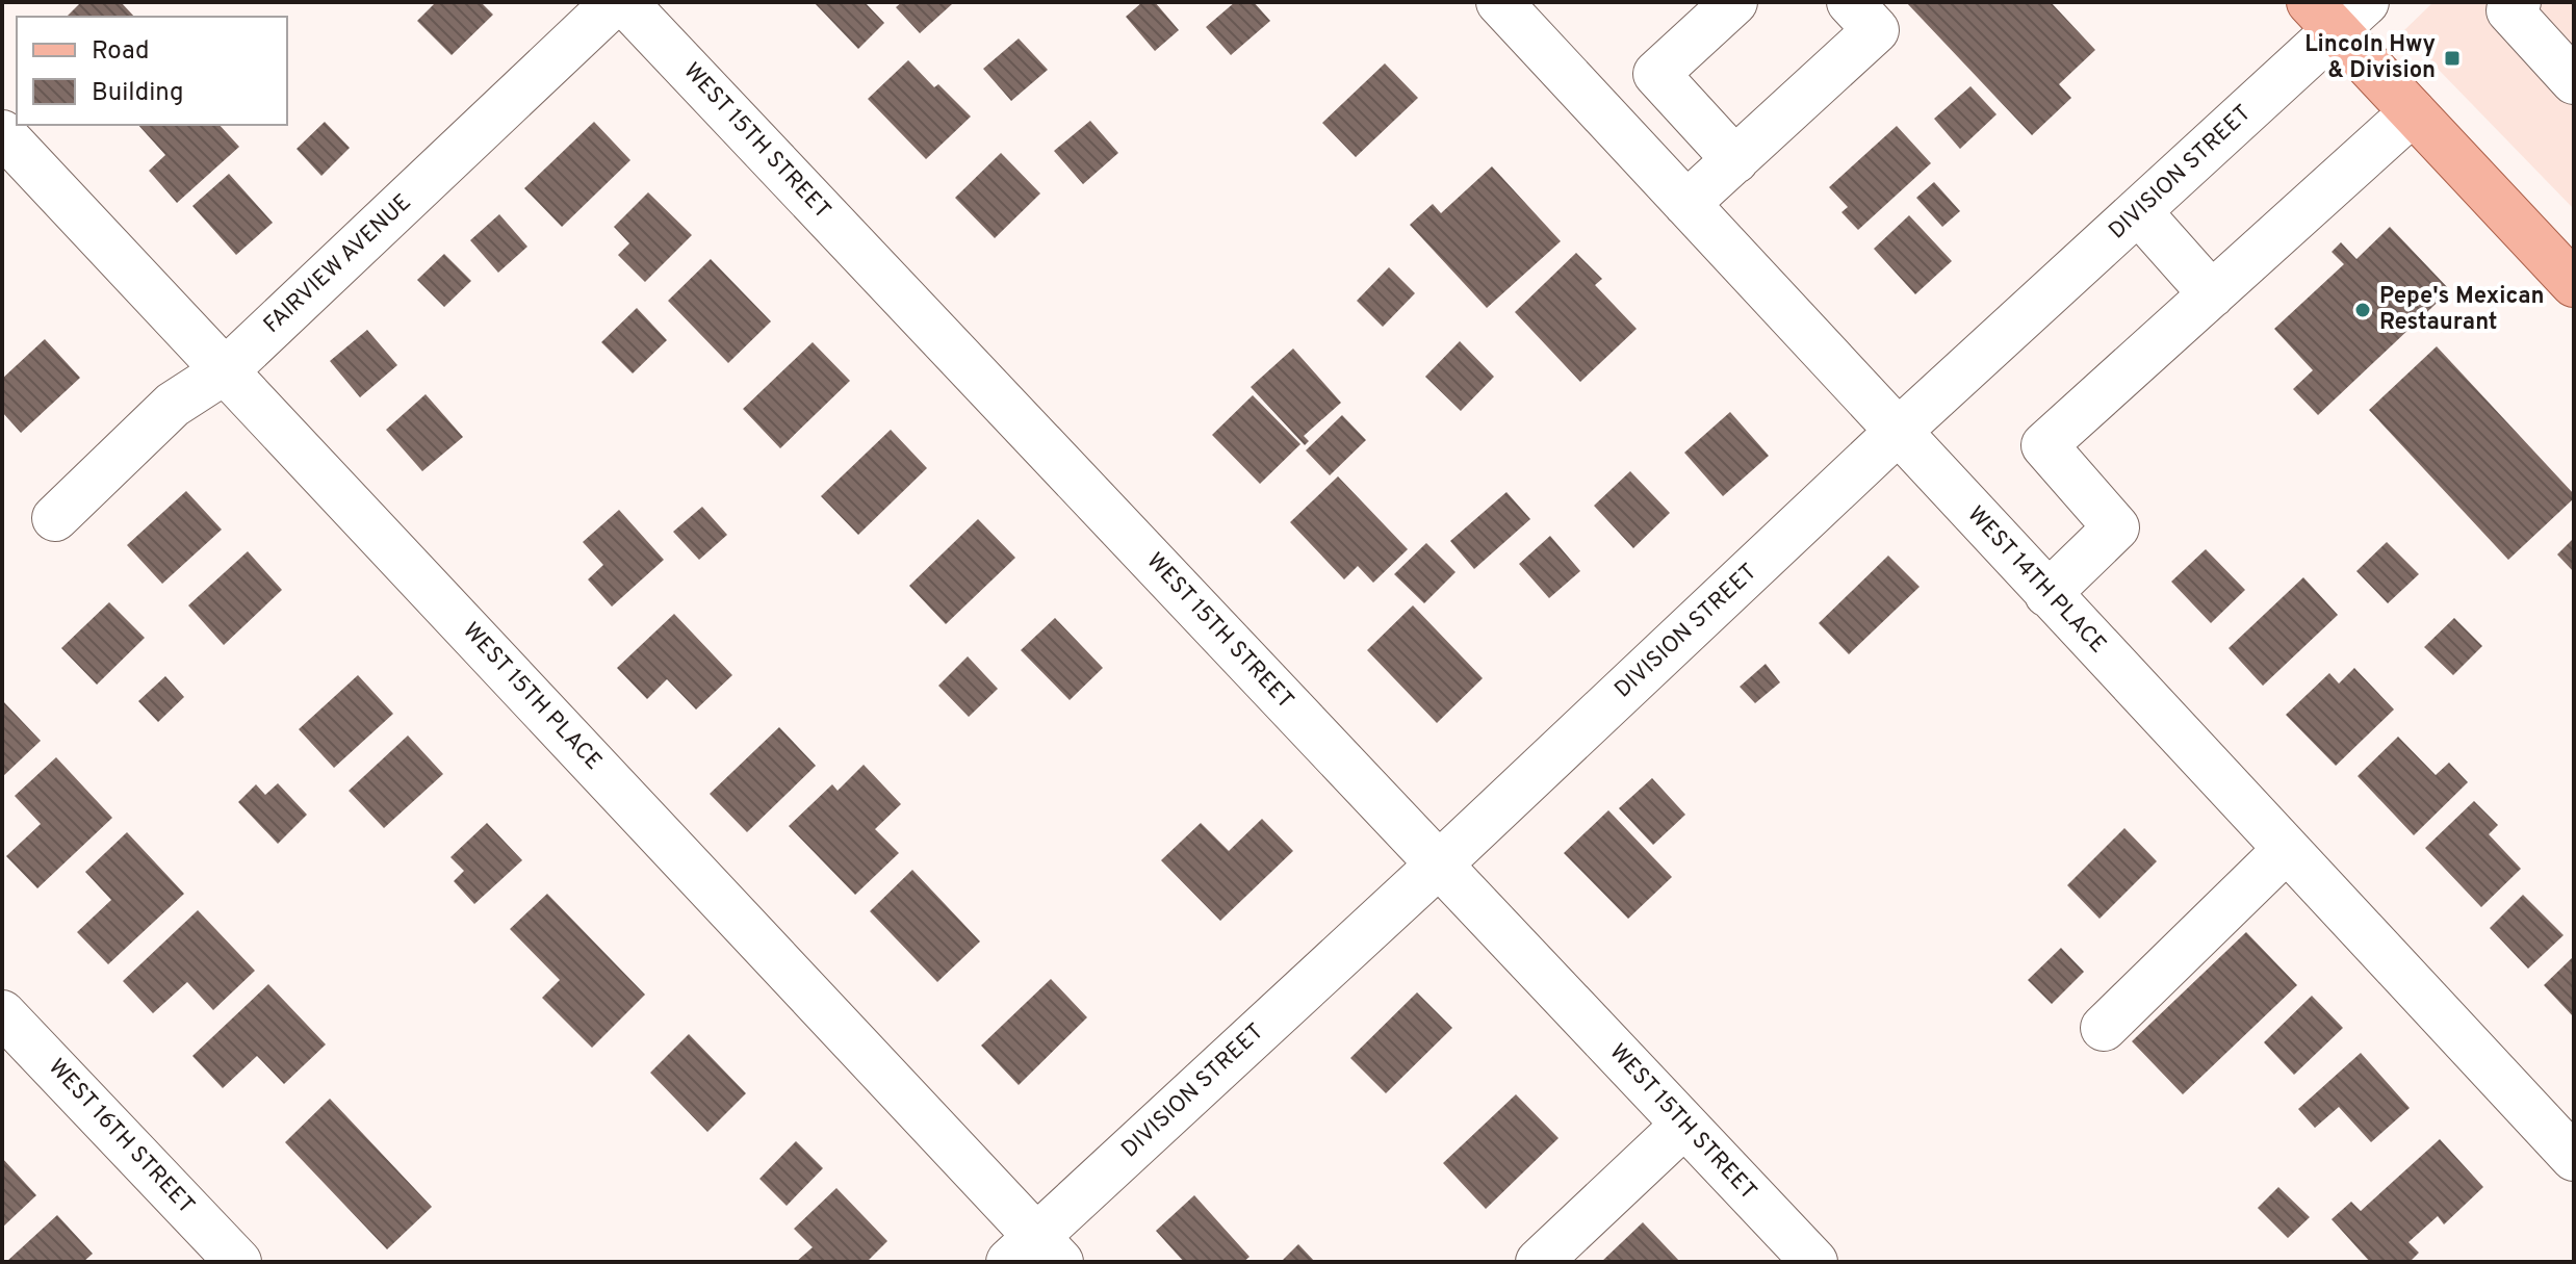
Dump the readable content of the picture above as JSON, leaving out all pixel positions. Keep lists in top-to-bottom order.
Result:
{
  "streets": {
    "street": [
      "WEST 15TH STREET",
      "DIVISION STREET",
      "FAIRVIEW AVENUE",
      "WEST 14TH PLACE",
      "WEST 15TH PLACE",
      "WEST 16TH STREET"
    ]
  },
  "crossings": [
    ["WEST 15TH STREET", "DIVISION STREET"],
    ["DIVISION STREET", "WEST 14TH PLACE"],
    ["DIVISION STREET", "WEST 15TH PLACE"],
    ["FAIRVIEW AVENUE", "WEST 15TH PLACE"]
  ],
  "places": {
    "transit": ["Lincoln Hwy & Division"],
    "other": ["Pepe's Mexican Restaurant"]
  },
  "legend": ["Road", "Building"]
}
